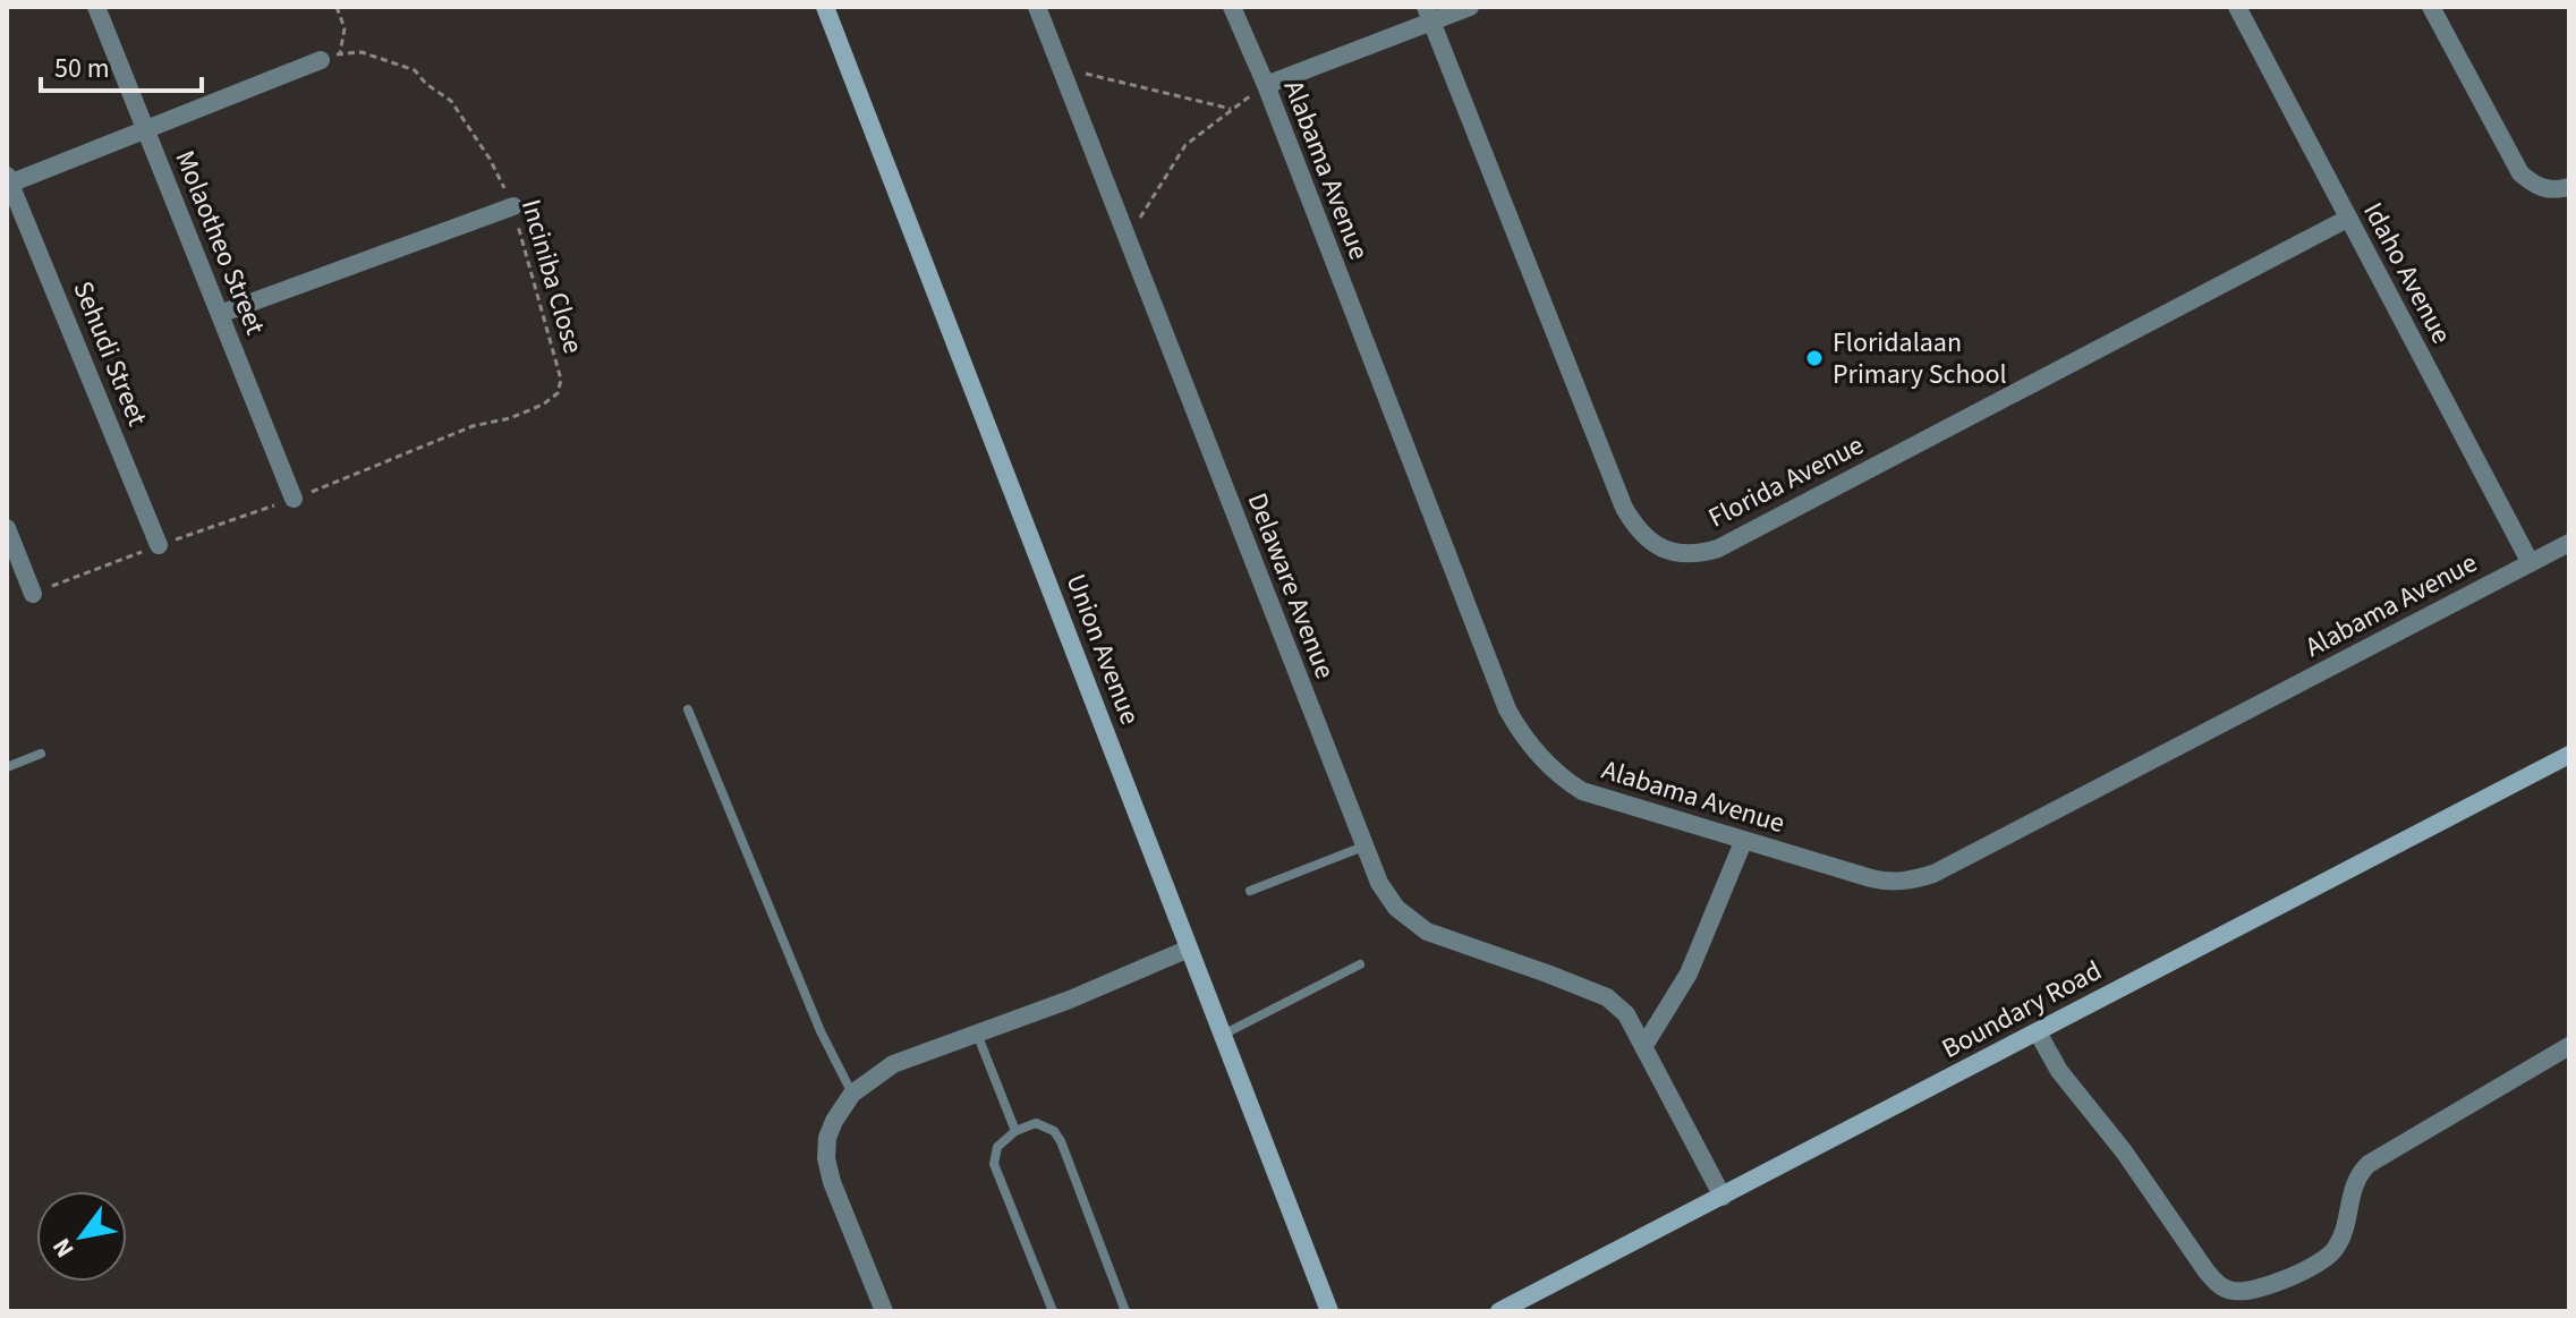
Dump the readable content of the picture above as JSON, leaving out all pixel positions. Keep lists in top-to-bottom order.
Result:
{
  "streets": {
    "street": [
      "Alabama Avenue",
      "Molaotheo Street",
      "Idaho Avenue",
      "Sehudi Street",
      "Florida Avenue",
      "Delaware Avenue",
      "Union Avenue",
      "Boundary Road"
    ],
    "path": ["Inciniba Close"]
  },
  "crossings": [
    ["Alabama Avenue", "Idaho Avenue"],
    ["Molaotheo Street", "Inciniba Close"],
    ["Idaho Avenue", "Florida Avenue"],
    ["Delaware Avenue", "Boundary Road"]
  ],
  "places": ["Floridalaan Primary School"],
  "scale_bar": "50 m",
  "north": "bottom left"
}
